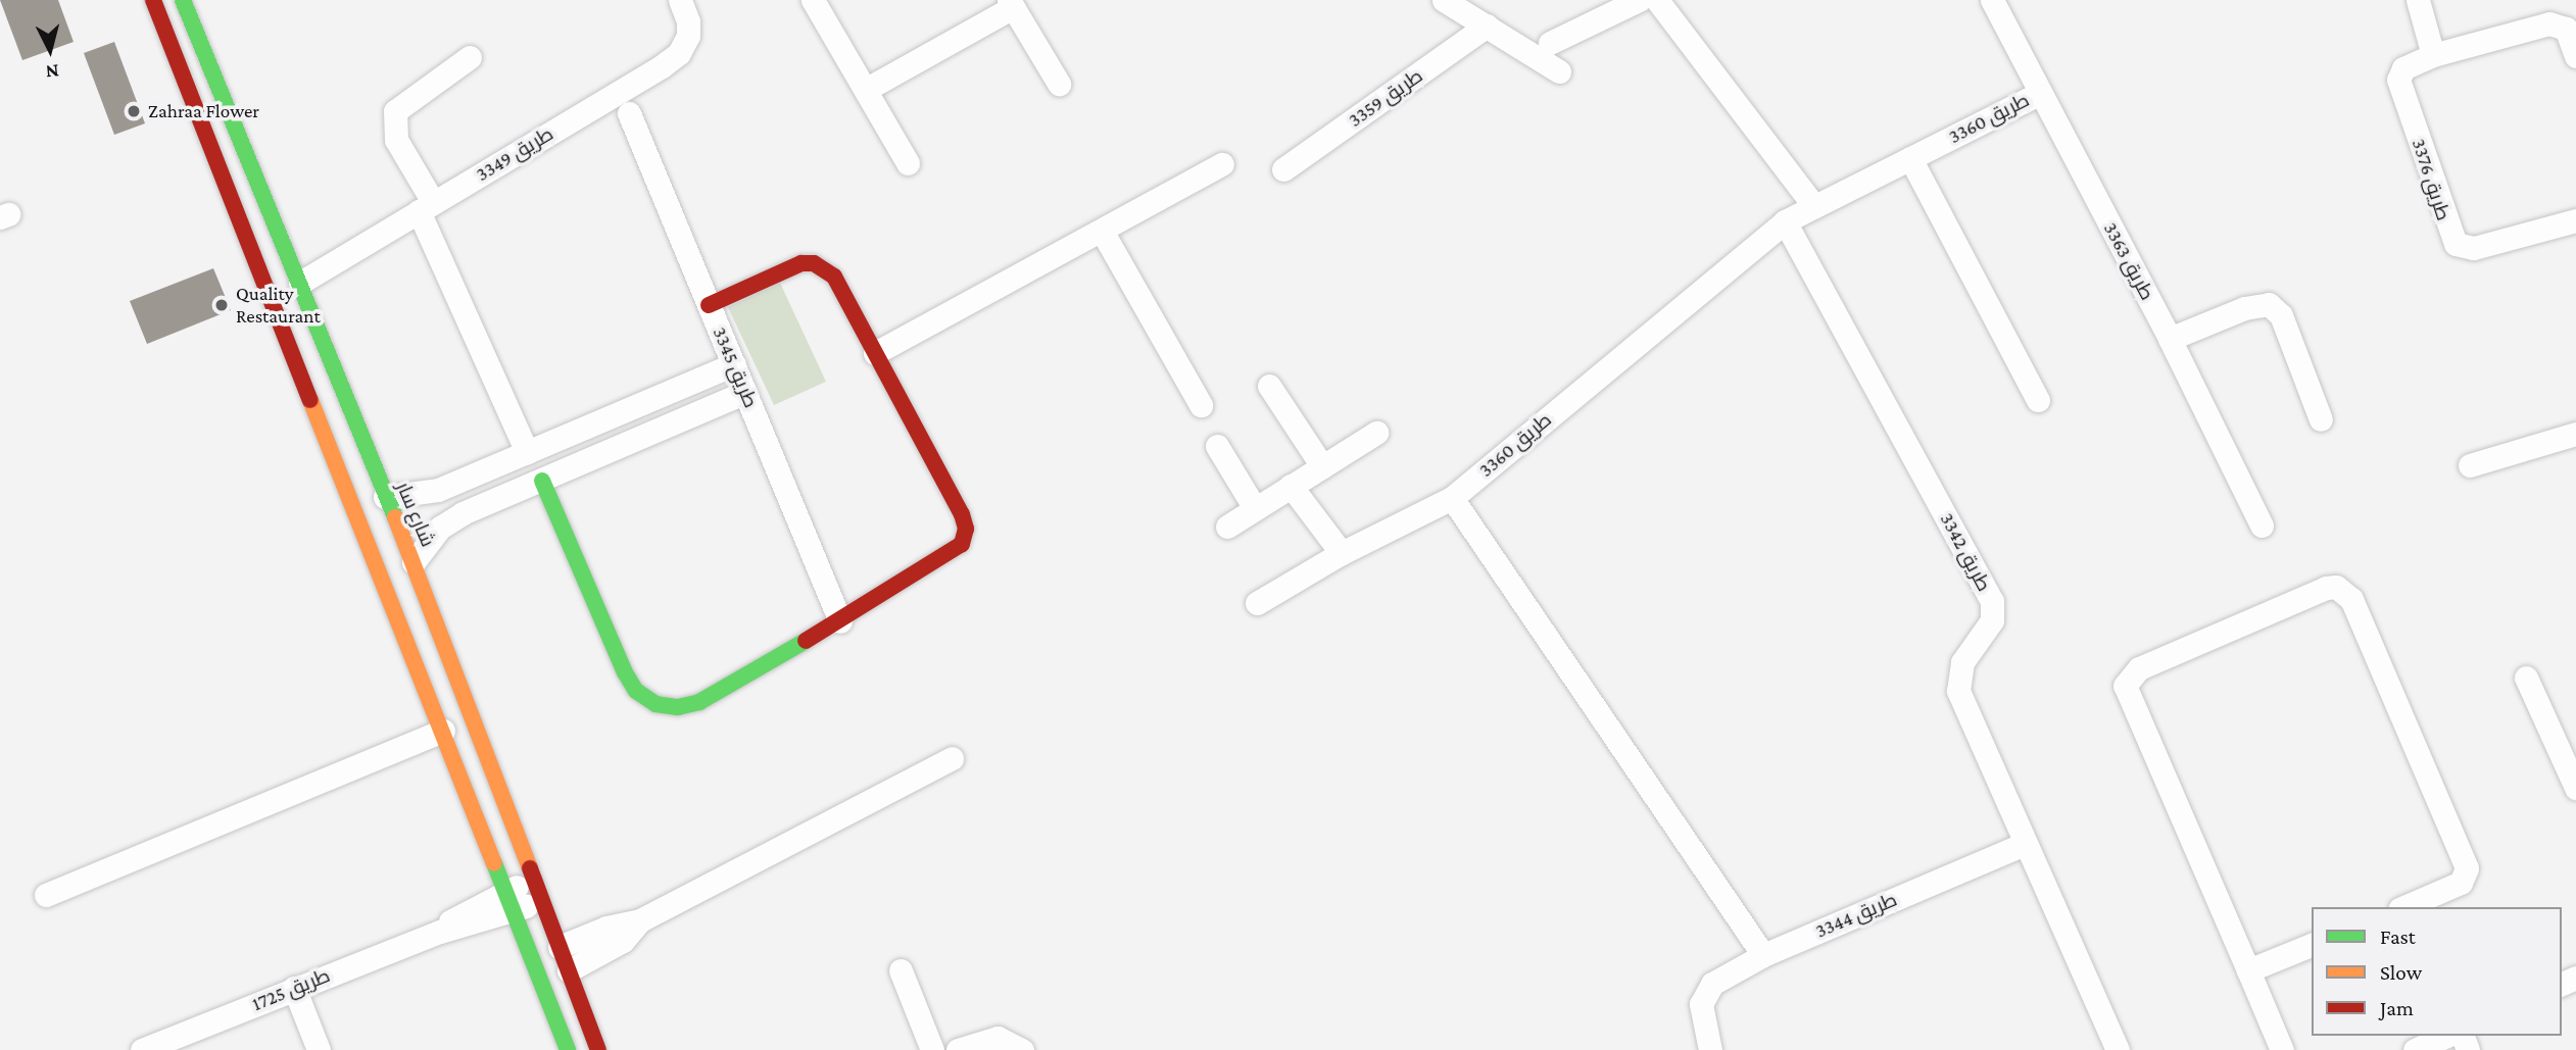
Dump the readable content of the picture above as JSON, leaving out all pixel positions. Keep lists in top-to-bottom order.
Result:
{
  "streets": {
    "street": [
      "طريق 3359",
      "طريق 3360",
      "طريق 3349",
      "طريق 3376",
      "طريق 3363",
      "طريق 3345",
      "شارع سار",
      "طريق 3342",
      "طريق 3344",
      "طريق 1725"
    ]
  },
  "crossings": [
    ["طريق 3360", "طريق 3363"],
    ["طريق 3360", "طريق 3342"],
    ["طريق 3349", "شارع سار"],
    ["شارع سار", "طريق 1725"],
    ["طريق 3342", "طريق 3344"]
  ],
  "places": ["Zahraa Flower", "Quality Restaurant"],
  "legend": ["Fast", "Slow", "Jam"],
  "north": "bottom"
}
